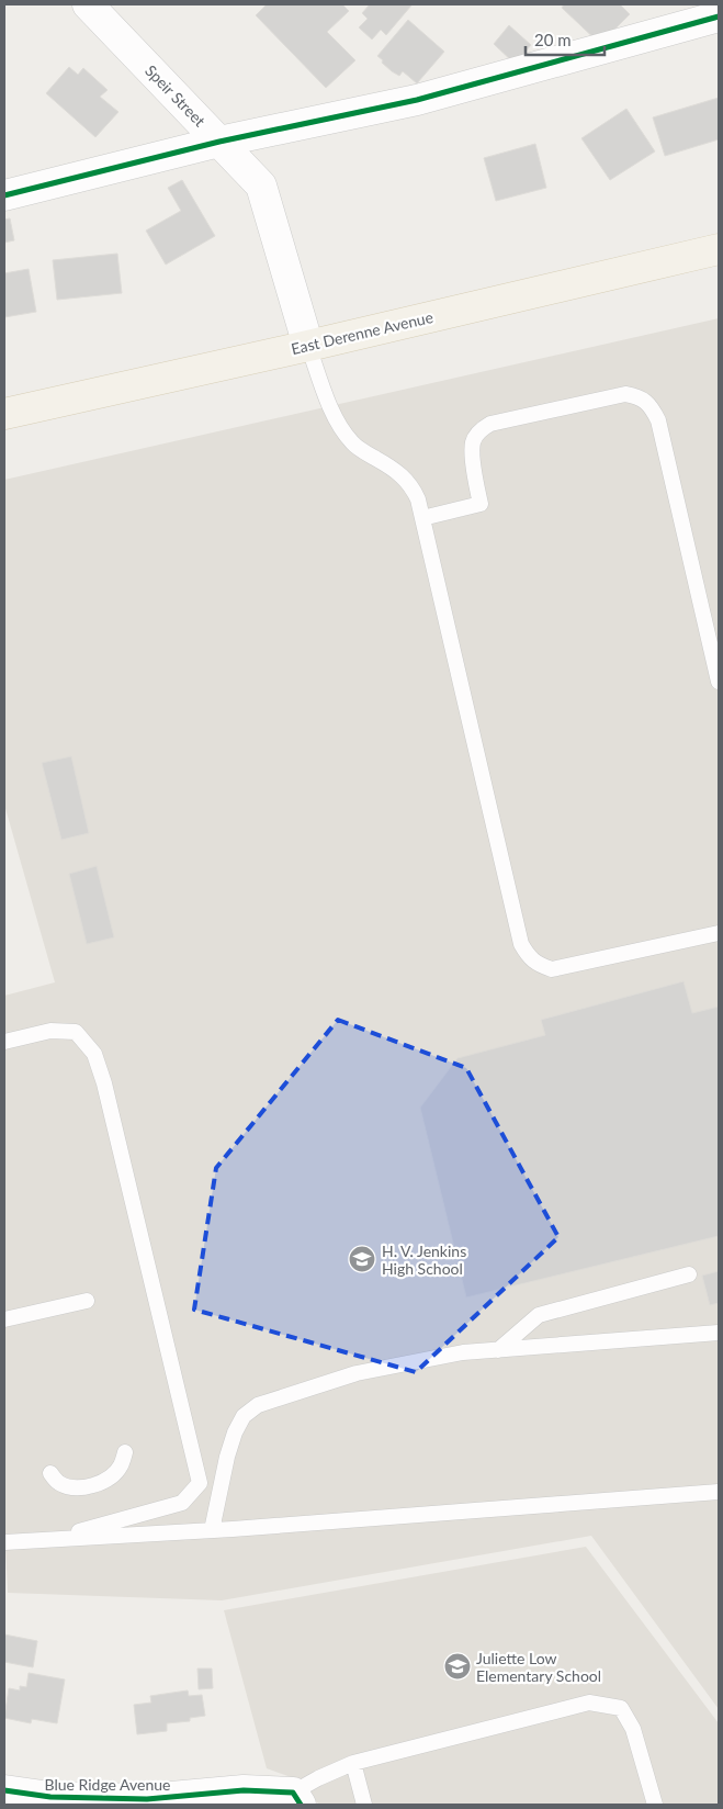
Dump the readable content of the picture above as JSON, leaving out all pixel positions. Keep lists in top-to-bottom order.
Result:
{
  "streets": {
    "main road": ["East Derenne Avenue"],
    "street": ["Speir Street", "Blue Ridge Avenue"]
  },
  "crossings": [
    ["Speir Street", "East Derenne Avenue"]
  ],
  "places": {
    "school or university": ["H. V. Jenkins High School", "Juliette Low Elementary School"]
  },
  "scale_bar": "20 m"
}
